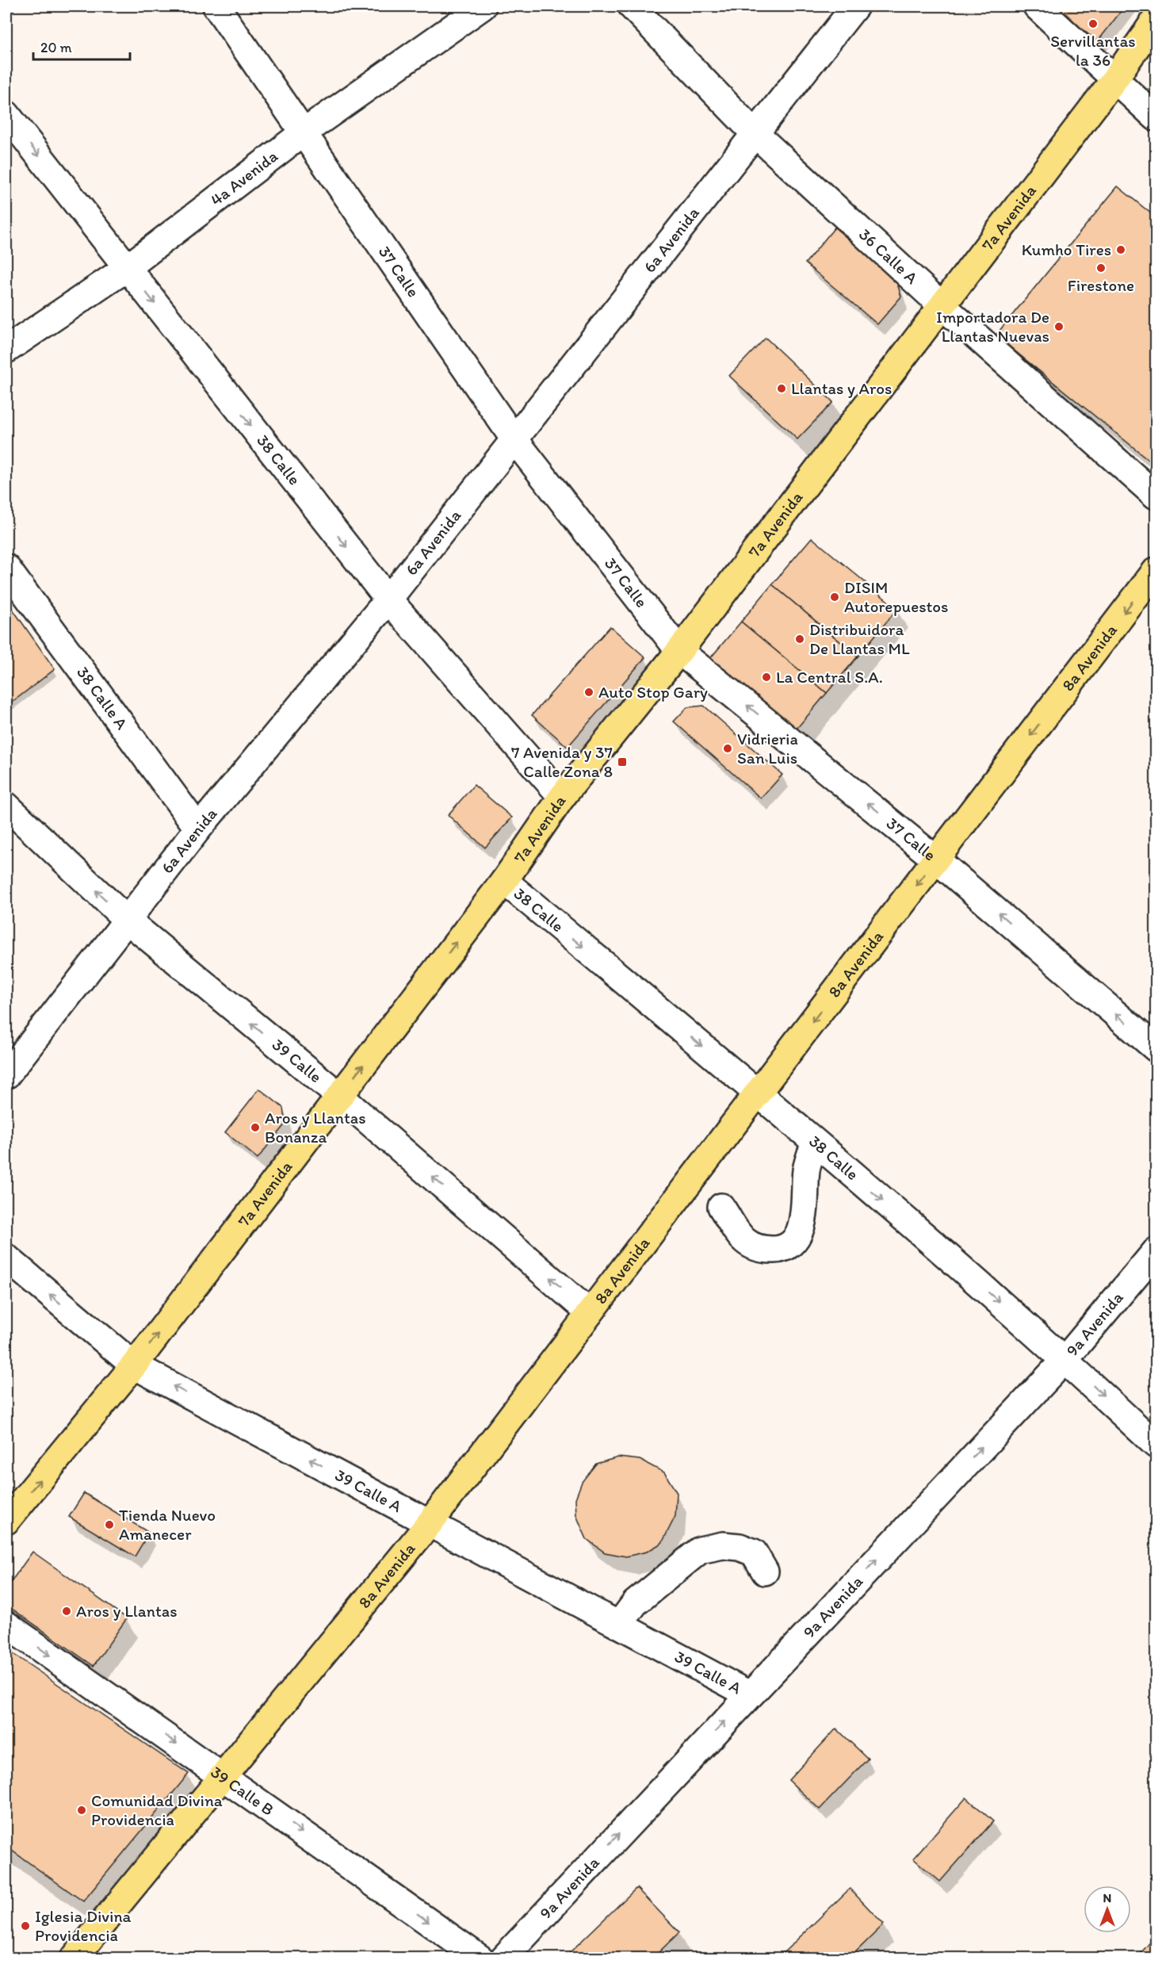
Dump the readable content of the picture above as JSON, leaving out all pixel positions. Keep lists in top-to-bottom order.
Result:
{
  "streets": {
    "main road": ["7a Avenida", "8a Avenida"],
    "street": [
      "4a Avenida",
      "6a Avenida",
      "36 Calle A",
      "37 Calle",
      "38 Calle",
      "38 Calle A",
      "39 Calle",
      "9a Avenida",
      "39 Calle A",
      "39 Calle B"
    ]
  },
  "crossings": [
    ["4a Avenida", "37 Calle"],
    ["4a Avenida", "38 Calle"],
    ["7a Avenida", "36 Calle A"],
    ["7a Avenida", "37 Calle"],
    ["7a Avenida", "38 Calle"],
    ["7a Avenida", "39 Calle"],
    ["7a Avenida", "39 Calle A"],
    ["6a Avenida", "36 Calle A"],
    ["6a Avenida", "37 Calle"],
    ["6a Avenida", "38 Calle"],
    ["6a Avenida", "38 Calle A"],
    ["6a Avenida", "39 Calle"],
    ["37 Calle", "8a Avenida"],
    ["38 Calle", "8a Avenida"],
    ["38 Calle", "9a Avenida"],
    ["8a Avenida", "39 Calle"],
    ["8a Avenida", "39 Calle A"],
    ["8a Avenida", "39 Calle B"],
    ["9a Avenida", "39 Calle A"]
  ],
  "one_way": [
    "7a Avenida",
    "37 Calle",
    "38 Calle",
    "8a Avenida",
    "39 Calle",
    "9a Avenida",
    "39 Calle A",
    "39 Calle B"
  ],
  "places": {
    "other": [
      "Servillantas la 36",
      "Kumho Tires",
      "Firestone",
      "Importadora De Llantas Nuevas",
      "Llantas y Aros",
      "DISIM Autorepuestos",
      "Distribuidora De Llantas ML",
      "La Central S.A.",
      "Auto Stop Gary",
      "Vidrieria San Luis",
      "Aros y Llantas Bonanza",
      "Tienda Nuevo Amanecer",
      "Aros y Llantas",
      "Comunidad Divina Providencia",
      "Iglesia Divina Providencia"
    ],
    "transit": ["7 Avenida y 37 Calle Zona 8"]
  },
  "scale_bar": "20 m",
  "north": "top"
}
